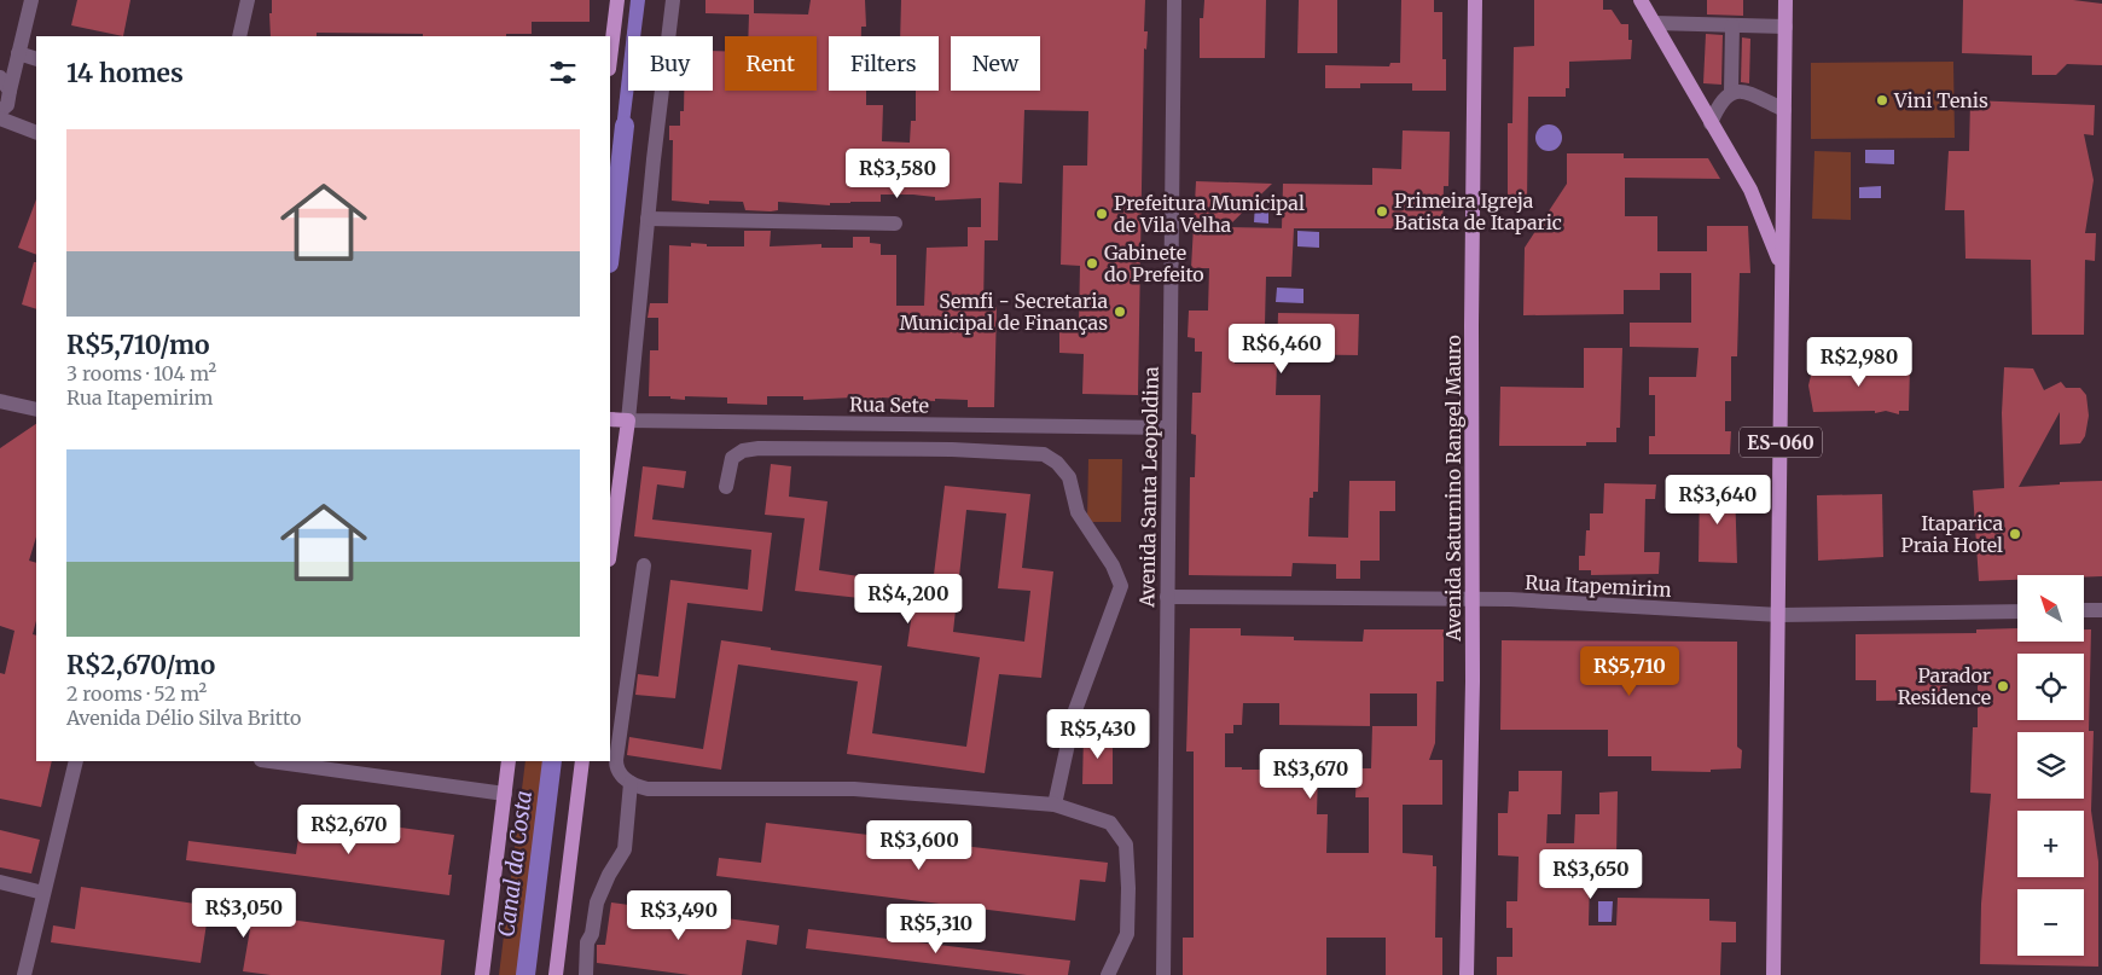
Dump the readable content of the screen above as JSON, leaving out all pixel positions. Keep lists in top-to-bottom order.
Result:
{
  "streets": {
    "main road": ["Rua Sete", "ES-060", "Avenida Saturnino Rangel Mauro"],
    "street": ["Avenida Santa Leopoldina", "Rua Itapemirim"]
  },
  "crossings": [
    ["Rua Sete", "Avenida Santa Leopoldina"],
    ["ES-060", "Rua Itapemirim"],
    ["Avenida Santa Leopoldina", "Rua Itapemirim"],
    ["Avenida Saturnino Rangel Mauro", "Rua Itapemirim"]
  ],
  "water": ["Canal da Costa"],
  "places": [
    "Vini Tenis",
    "Primeira Igreja Batista de Itaparic",
    "Prefeitura Municipal de Vila Velha",
    "Gabinete do Prefeito",
    "Semfi - Secretaria Municipal de Finanças",
    "Itaparica Praia Hotel",
    "Parador Residence"
  ],
  "north": "top left",
  "page": {
    "chip": [
      "Buy",
      "Rent",
      "Filters",
      "New"
    ],
    "heading": "14 homes",
    "list": [
      {
        "name": "R$5,710/mo",
        "note": "3 rooms · 104 m² · Rua Itapemirim"
      },
      {
        "name": "R$2,670/mo",
        "note": "2 rooms · 52 m² · Avenida Délio Silva Britto"
      }
    ],
    "price": [
      "R$3,580",
      "R$6,460",
      "R$2,980",
      "R$3,640",
      "R$4,200",
      "R$5,710",
      "R$5,430",
      "R$3,670",
      "R$2,670",
      "R$3,600",
      "R$3,650",
      "R$3,050",
      "R$3,490",
      "R$5,310"
    ],
    "map_buttons": ["+", "−"]
  }
}
